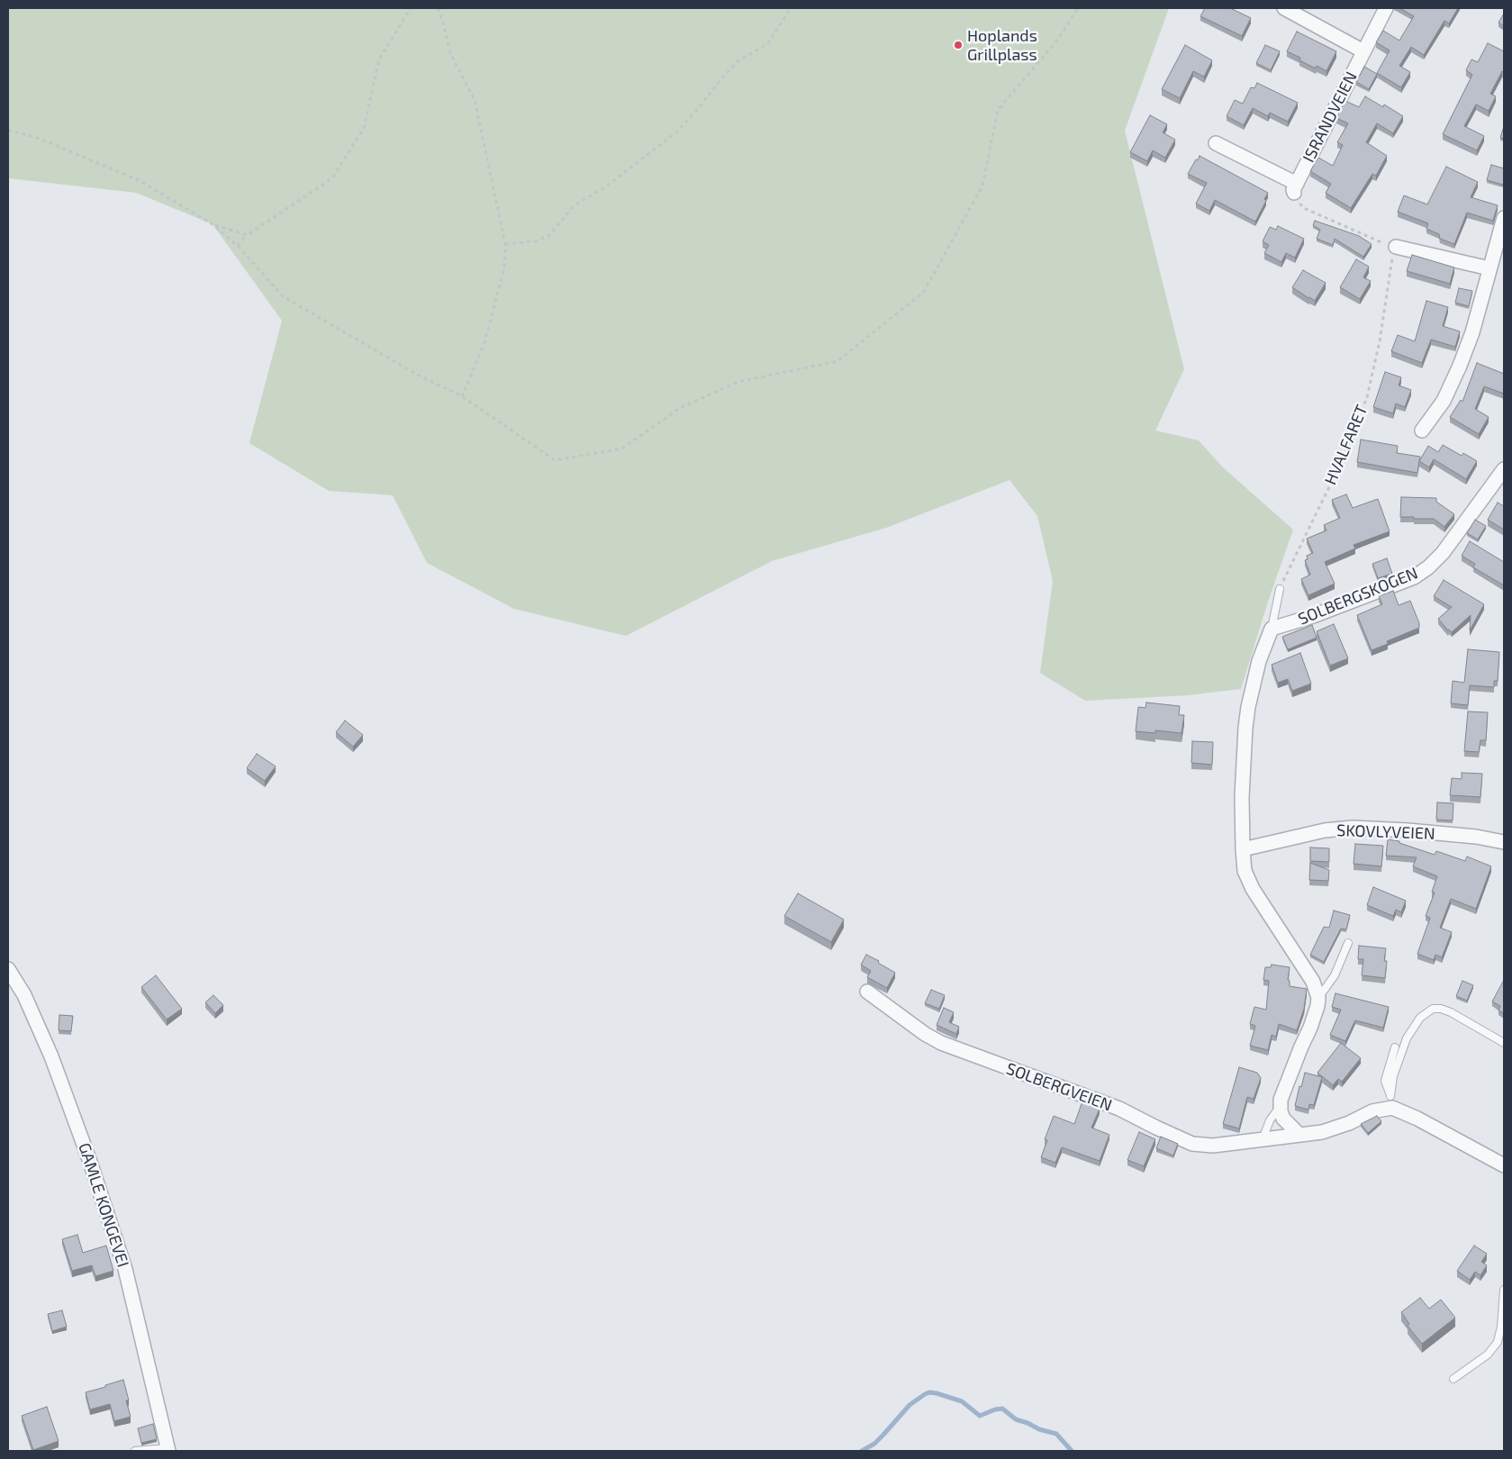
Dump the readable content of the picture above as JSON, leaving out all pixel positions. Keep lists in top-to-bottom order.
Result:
{
  "streets": {
    "street": [
      "ISRANDVEIEN",
      "SOLBERGSKOGEN",
      "SKOVLYVEIEN",
      "SOLBERGVEIEN",
      "GAMLE KONGEVEI"
    ],
    "path": ["HVALFARET"]
  },
  "places": ["Hoplands Grillplass"]
}
